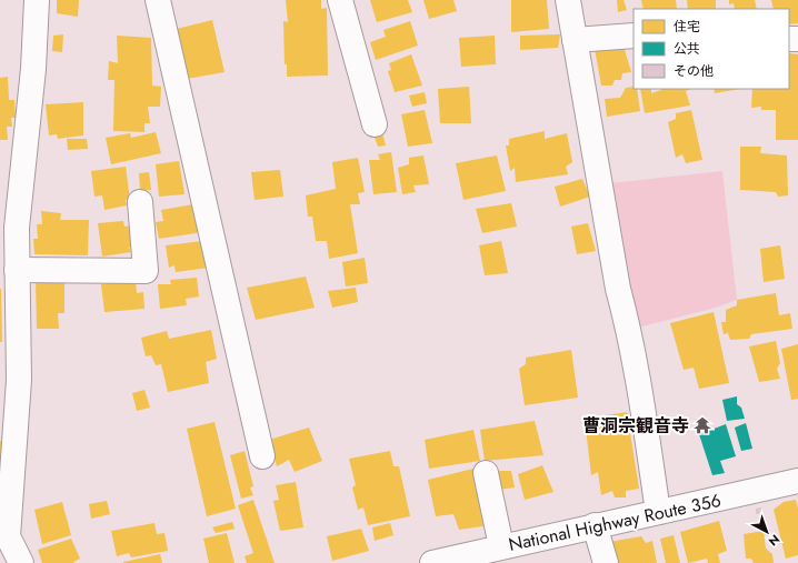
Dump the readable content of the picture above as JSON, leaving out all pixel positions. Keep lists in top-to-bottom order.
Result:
{
  "streets": {
    "main road": ["National Highway Route 356"]
  },
  "places": {
    "temple": ["曹洞宗観音寺"]
  },
  "legend": ["住宅", "公共", "その他"],
  "north": "bottom right"
}
